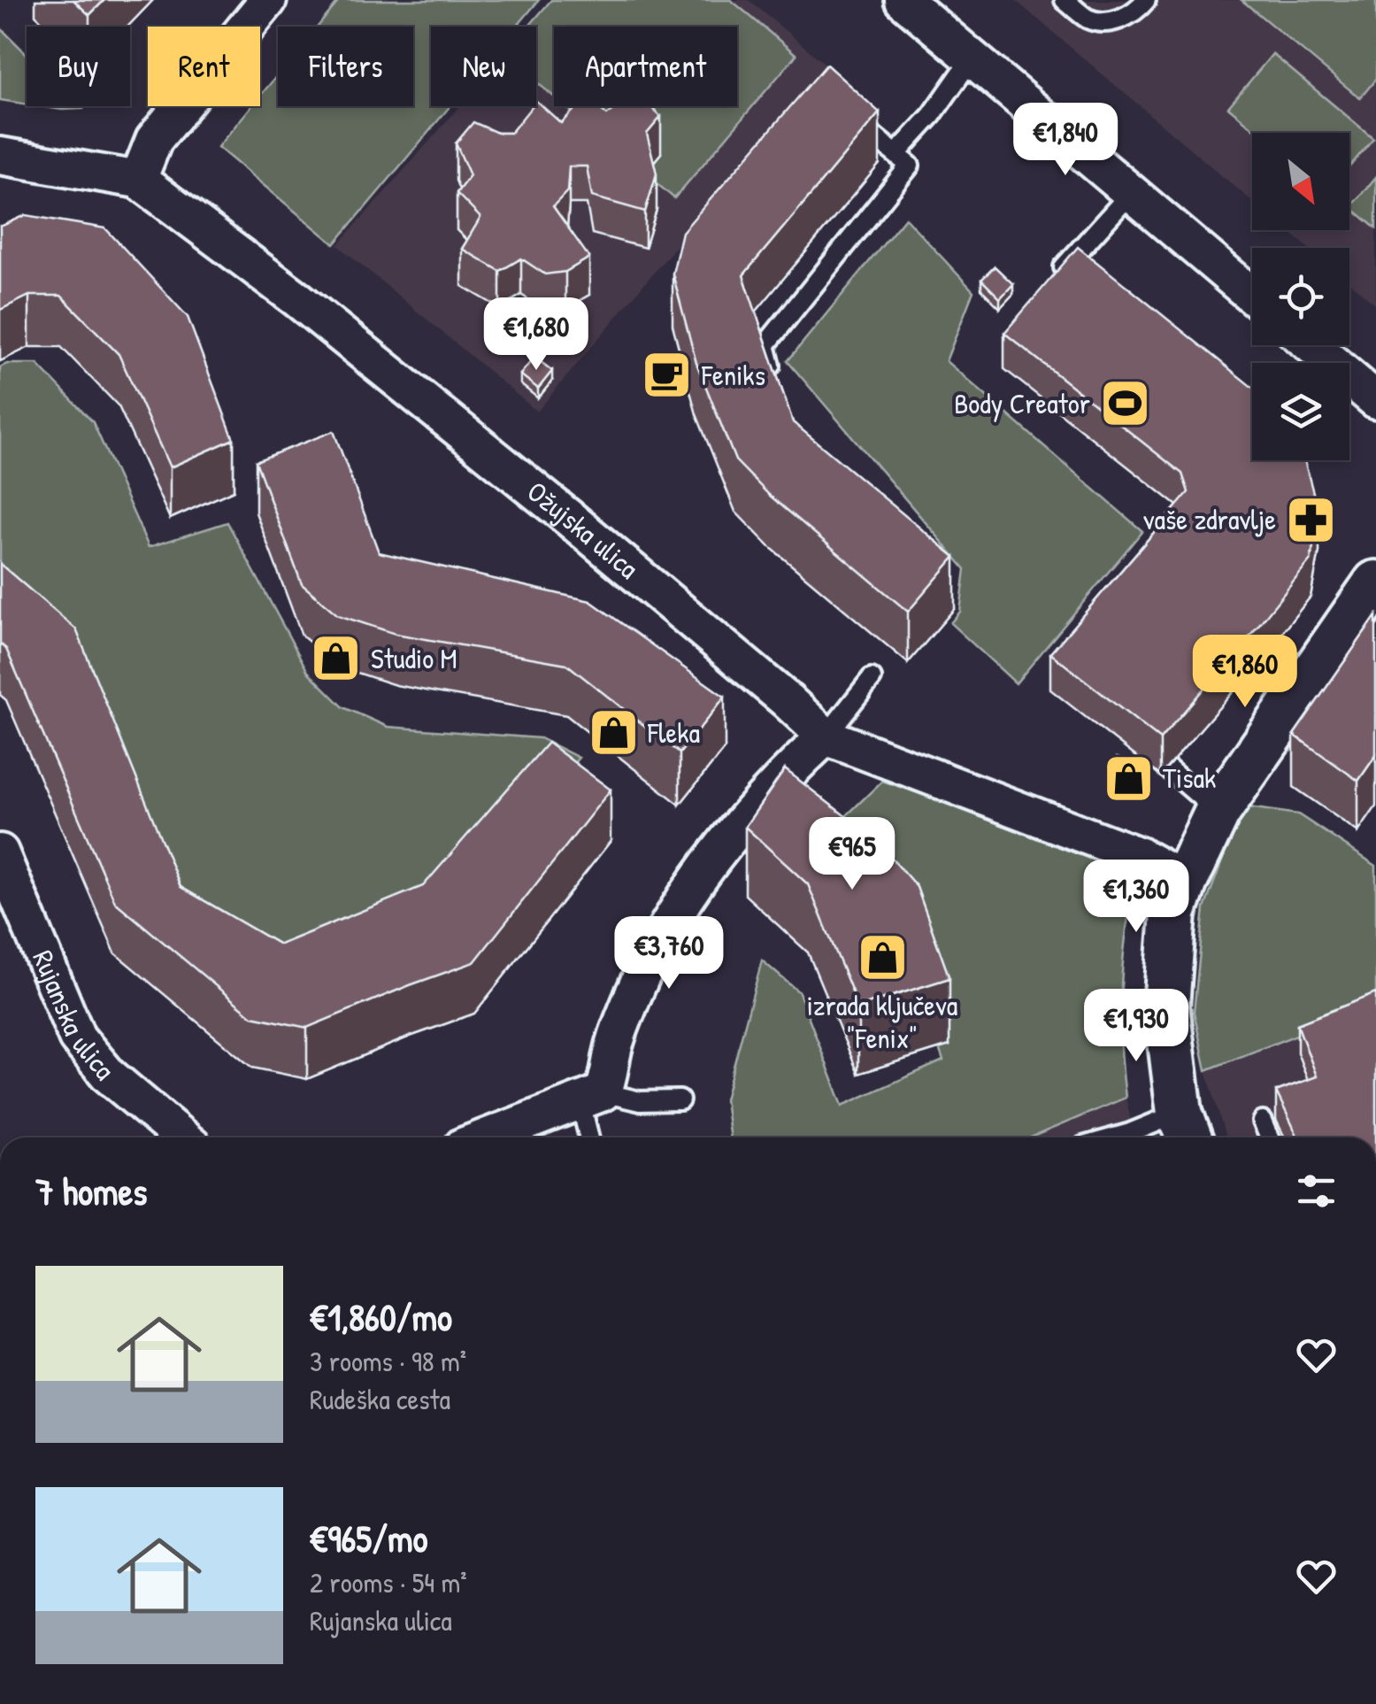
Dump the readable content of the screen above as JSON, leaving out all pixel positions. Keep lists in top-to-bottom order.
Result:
{
  "streets": {
    "street": ["Ožujska ulica", "Rujanska ulica"]
  },
  "places": {
    "cafe": ["Feniks"],
    "sports": ["Body Creator"],
    "pharmacy": ["vaše zdravlje"],
    "shop": [
      "Studio M",
      "Fleka",
      "Tisak",
      "izrada ključeva \"Fenix\""
    ]
  },
  "north": "bottom right",
  "page": {
    "chip": [
      "Buy",
      "Rent",
      "Filters",
      "New",
      "Apartment"
    ],
    "price": [
      "€1,840",
      "€1,680",
      "€1,860",
      "€965",
      "€1,360",
      "€3,760",
      "€1,930"
    ],
    "heading": "7 homes",
    "list": [
      {
        "name": "€1,860/mo",
        "note": "3 rooms · 98 m² · Rudeška cesta"
      },
      {
        "name": "€965/mo",
        "note": "2 rooms · 54 m² · Rujanska ulica"
      }
    ]
  }
}
